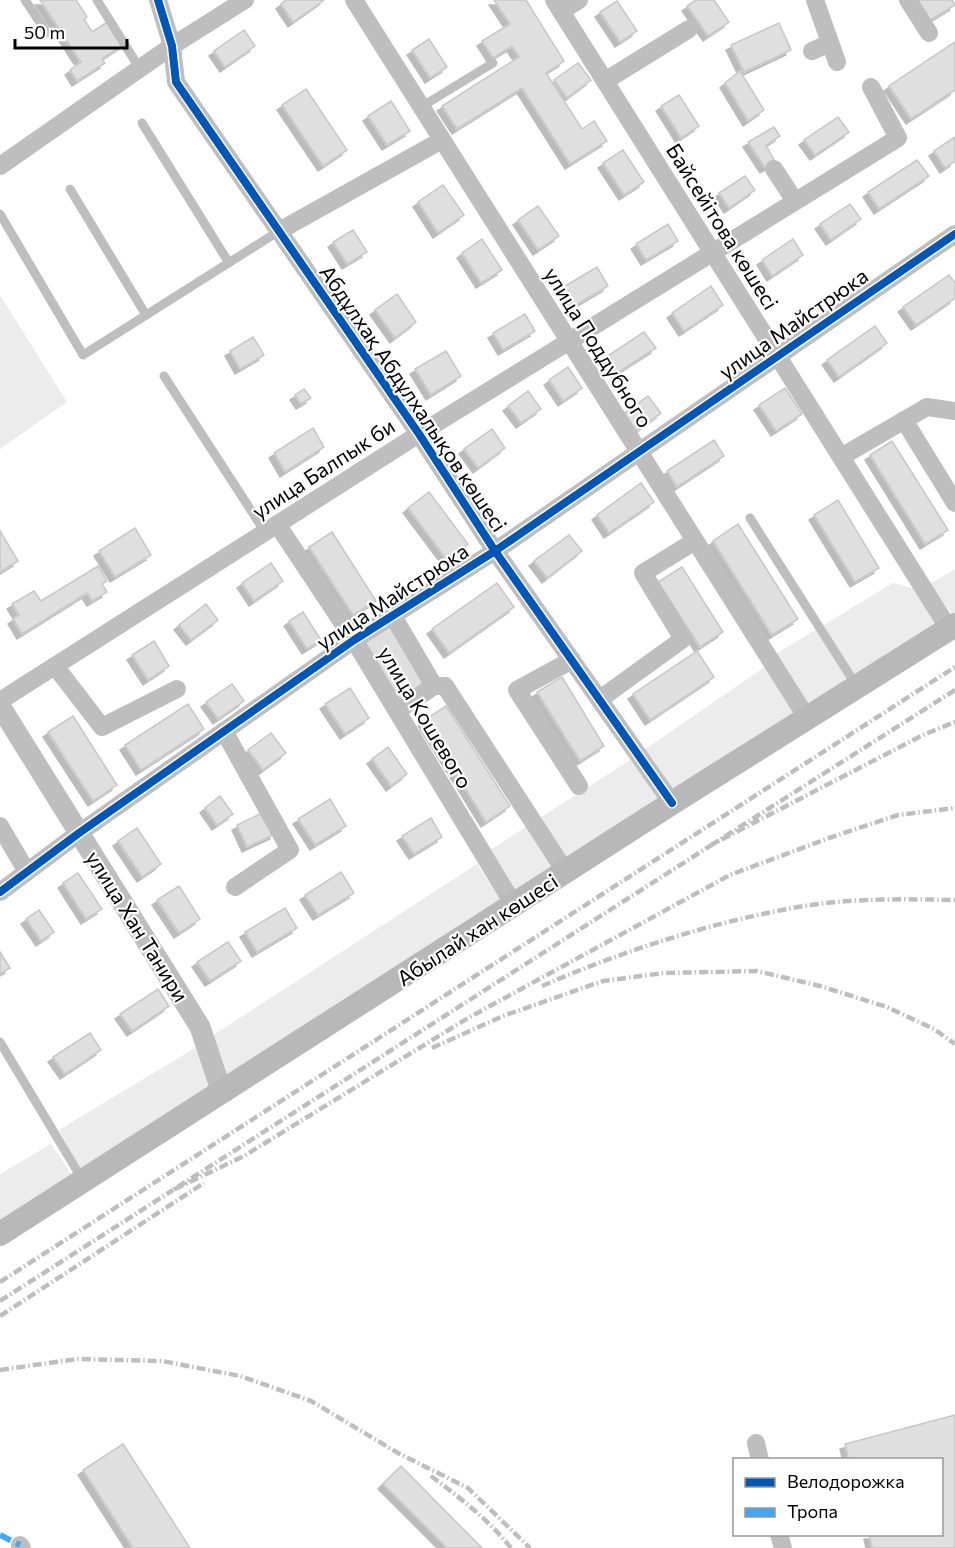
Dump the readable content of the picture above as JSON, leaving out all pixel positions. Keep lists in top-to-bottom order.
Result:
{
  "streets": {
    "main road": ["Абылай хан көшесі"],
    "street": [
      "Байсейітова көшесі",
      "улица Майстрюка",
      "улица Поддубного",
      "Абдұлхақ Абдұлхалықов көшесі",
      "улица Балпык би",
      "улица Кошевого",
      "улица Хан Танири"
    ]
  },
  "crossings": [
    ["Байсейітова көшесі", "улица Майстрюка"],
    ["Байсейітова көшесі", "улица Балпык би"],
    ["Байсейітова көшесі", "Абылай хан көшесі"],
    ["улица Майстрюка", "улица Поддубного"],
    ["улица Майстрюка", "Абдұлхақ Абдұлхалықов көшесі"],
    ["улица Майстрюка", "улица Кошевого"],
    ["улица Майстрюка", "улица Хан Танири"],
    ["улица Поддубного", "улица Балпык би"],
    ["улица Поддубного", "Абылай хан көшесі"],
    ["Абдұлхақ Абдұлхалықов көшесі", "улица Балпык би"],
    ["Абдұлхақ Абдұлхалықов көшесі", "Абылай хан көшесі"],
    ["улица Балпык би", "улица Кошевого"],
    ["улица Кошевого", "Абылай хан көшесі"],
    ["улица Хан Танири", "Абылай хан көшесі"]
  ],
  "legend": ["Велодорожка", "Тропа"],
  "scale_bar": "50 m"
}
